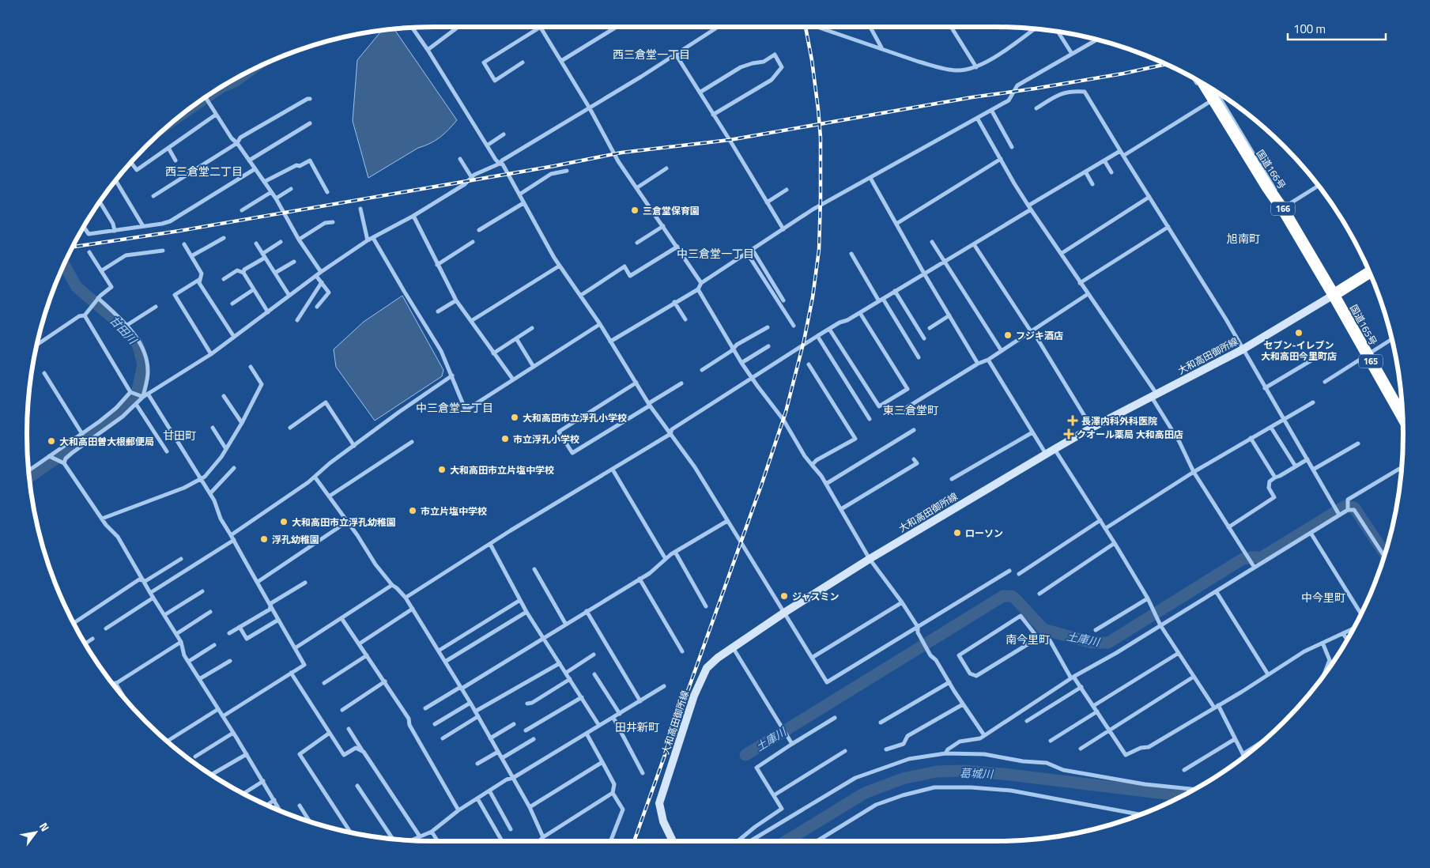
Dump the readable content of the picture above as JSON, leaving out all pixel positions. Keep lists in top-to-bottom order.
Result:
{
  "streets": {
    "highway": [
      "国道166号",
      "166",
      "国道165号",
      "165"
    ],
    "main road": ["大和高田御所線"]
  },
  "crossings": [
    ["国道166号", "国道165号"],
    ["国道166号", "大和高田御所線"],
    ["国道165号", "大和高田御所線"]
  ],
  "districts": [
    "西三倉堂一丁目",
    "西三倉堂二丁目",
    "旭南町",
    "中三倉堂一丁目",
    "中三倉堂二丁目",
    "東三倉堂町",
    "甘田町",
    "中今里町",
    "南今里町",
    "田井新町"
  ],
  "water": ["甘田川", "土庫川", "葛城川"],
  "places": {
    "other": [
      "三倉堂保育園",
      "セブン-イレブン 大和高田今里町店",
      "フジキ酒店",
      "大和高田市立浮孔小学校",
      "市立浮孔小学校",
      "大和高田曽大根郵便局",
      "大和高田市立片塩中学校",
      "市立片塩中学校",
      "大和高田市立浮孔幼稚園",
      "ローソン",
      "浮孔幼稚園",
      "ジャスミン"
    ],
    "health": ["長澤内科外科医院", "クオール薬局 大和高田店"]
  },
  "scale_bar": "100 m",
  "north": "top right"
}
